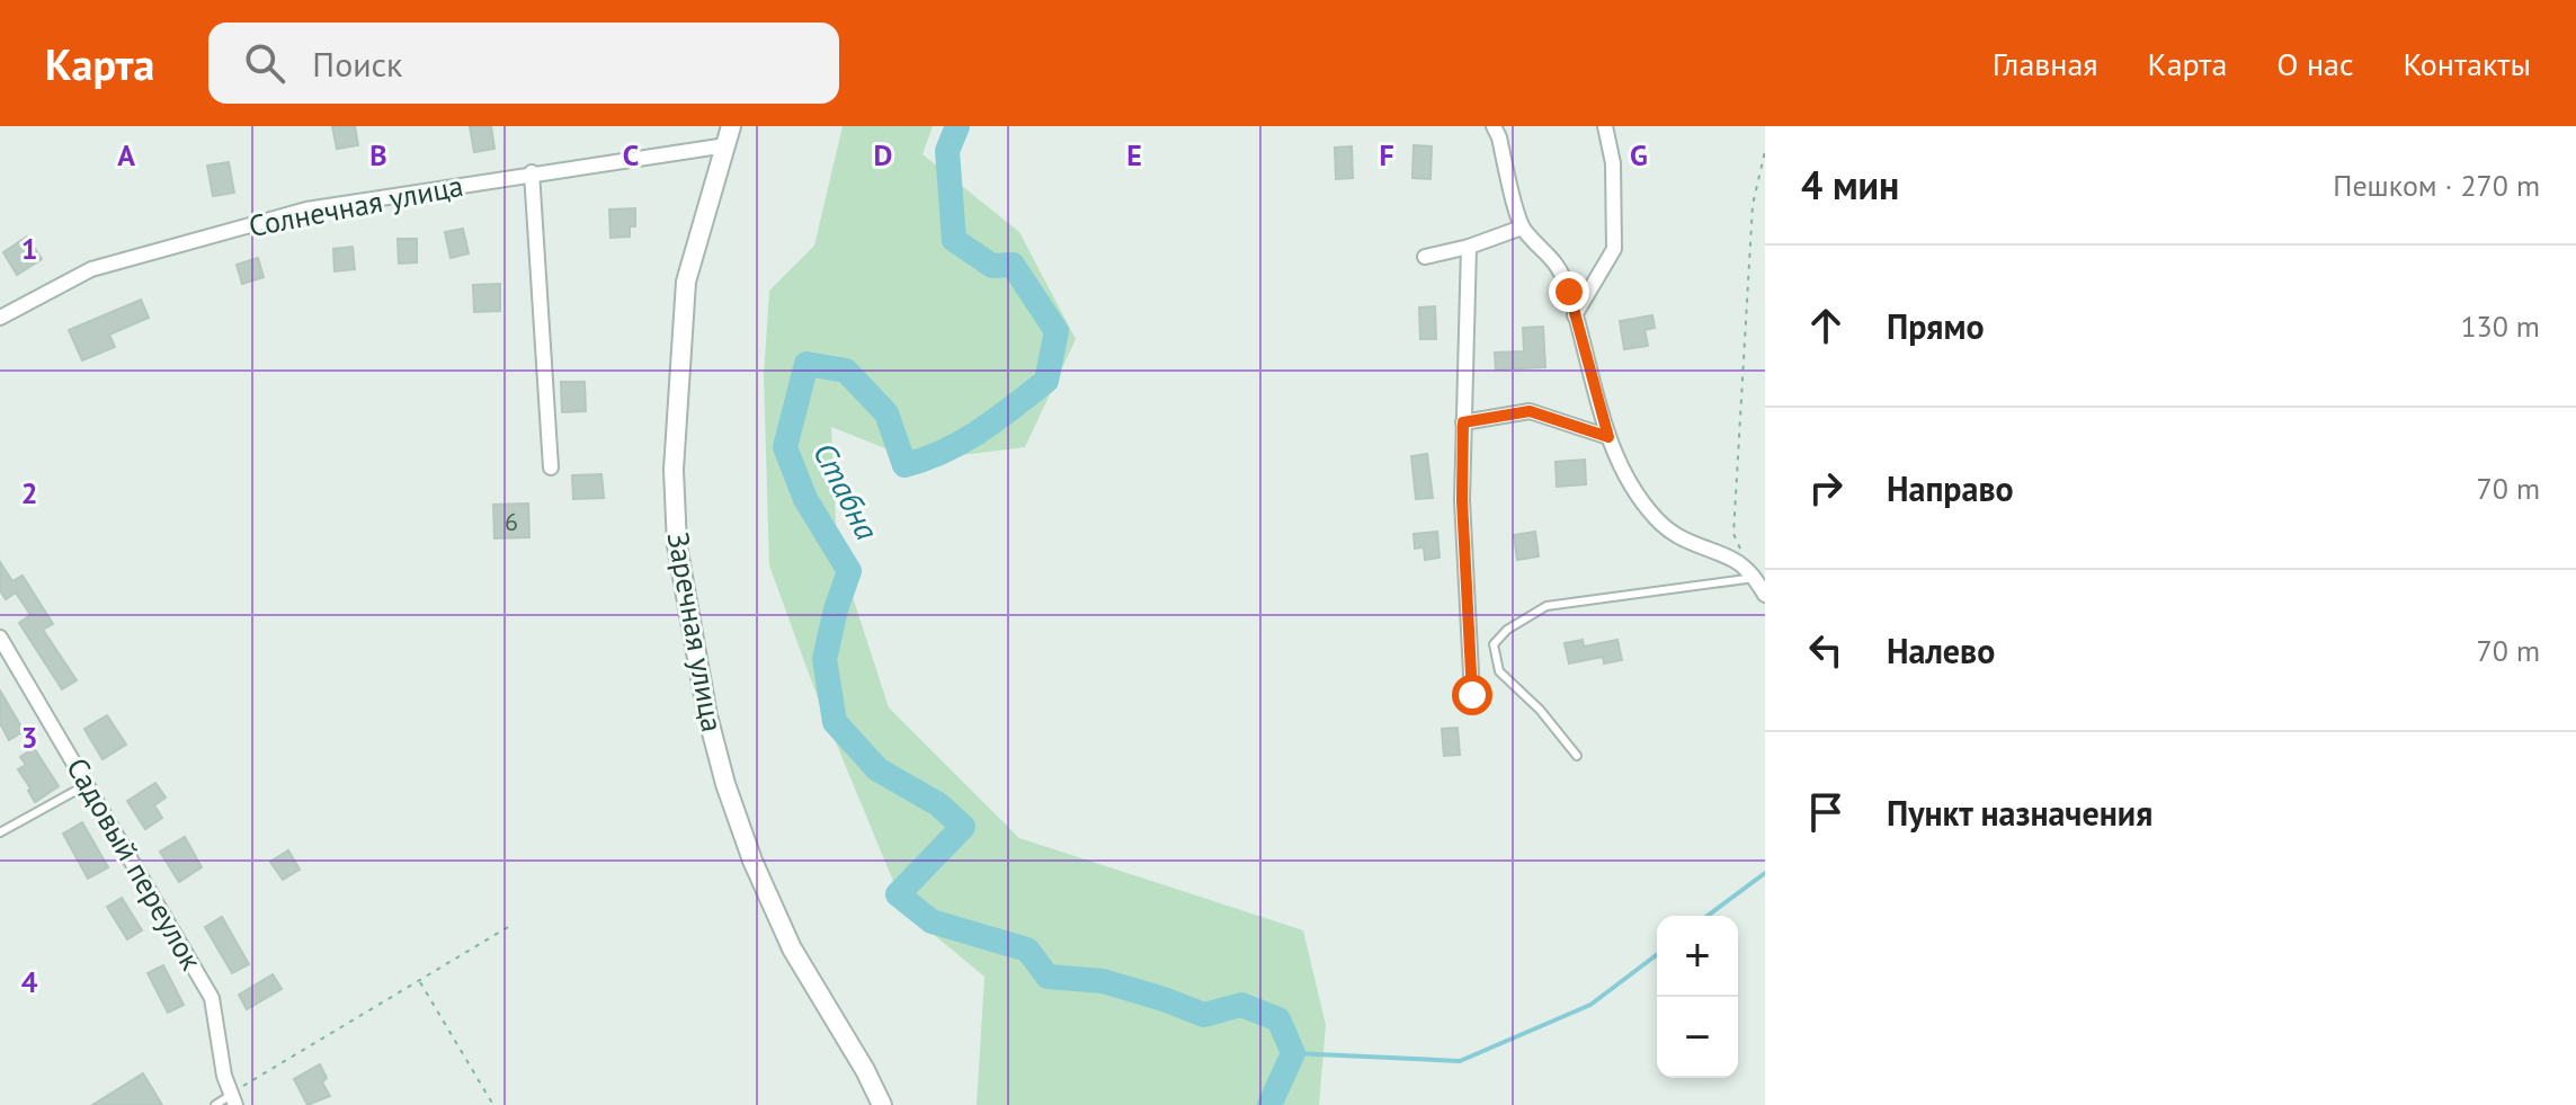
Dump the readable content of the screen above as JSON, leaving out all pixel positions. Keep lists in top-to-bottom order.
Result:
{
  "streets": {
    "street": ["Солнечная улица", "Заречная улица", "Садовый переулок"]
  },
  "crossings": [
    ["Солнечная улица", "Заречная улица"]
  ],
  "water": ["Стабна"],
  "house_numbers": ["6"],
  "page": {
    "header": "Карта",
    "search": "Поиск",
    "nav": [
      "Главная",
      "Карта",
      "О нас",
      "Контакты"
    ],
    "heading": ["4 мин", "Пешком · 270 m"],
    "list": [
      ["Прямо", "130 m"],
      ["Направо", "70 m"],
      ["Налево", "70 m"],
      "Пункт назначения"
    ],
    "map_buttons": ["+", "−"]
  },
  "grid": {
    "columns": [
      "A",
      "B",
      "C",
      "D",
      "E",
      "F",
      "G"
    ],
    "rows": [
      "1",
      "2",
      "3",
      "4"
    ]
  }
}
